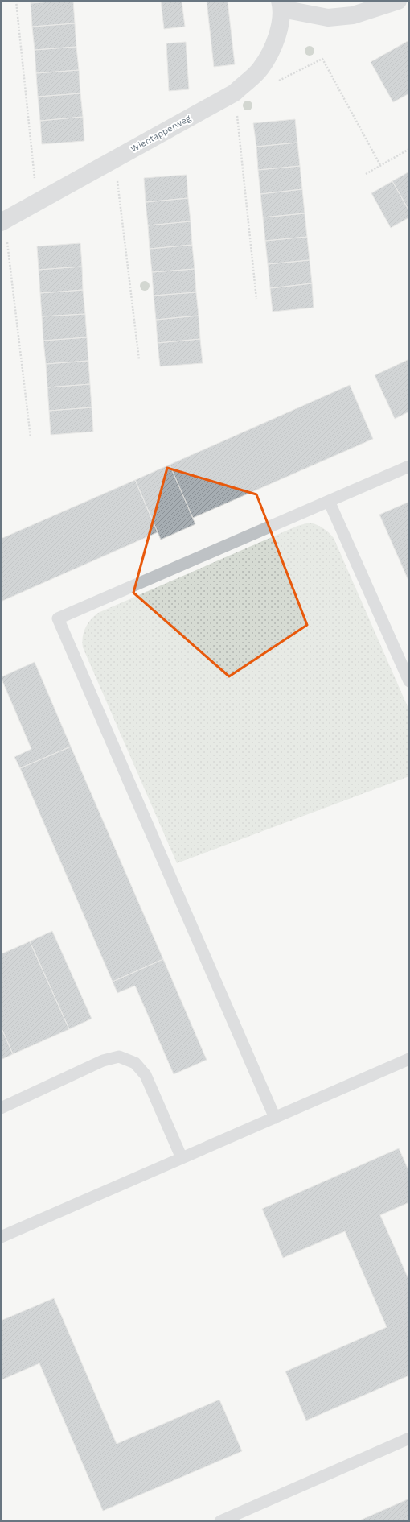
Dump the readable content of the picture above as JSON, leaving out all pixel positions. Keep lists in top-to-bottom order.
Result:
{
  "streets": {
    "street": ["Wientapperweg"]
  }
}
